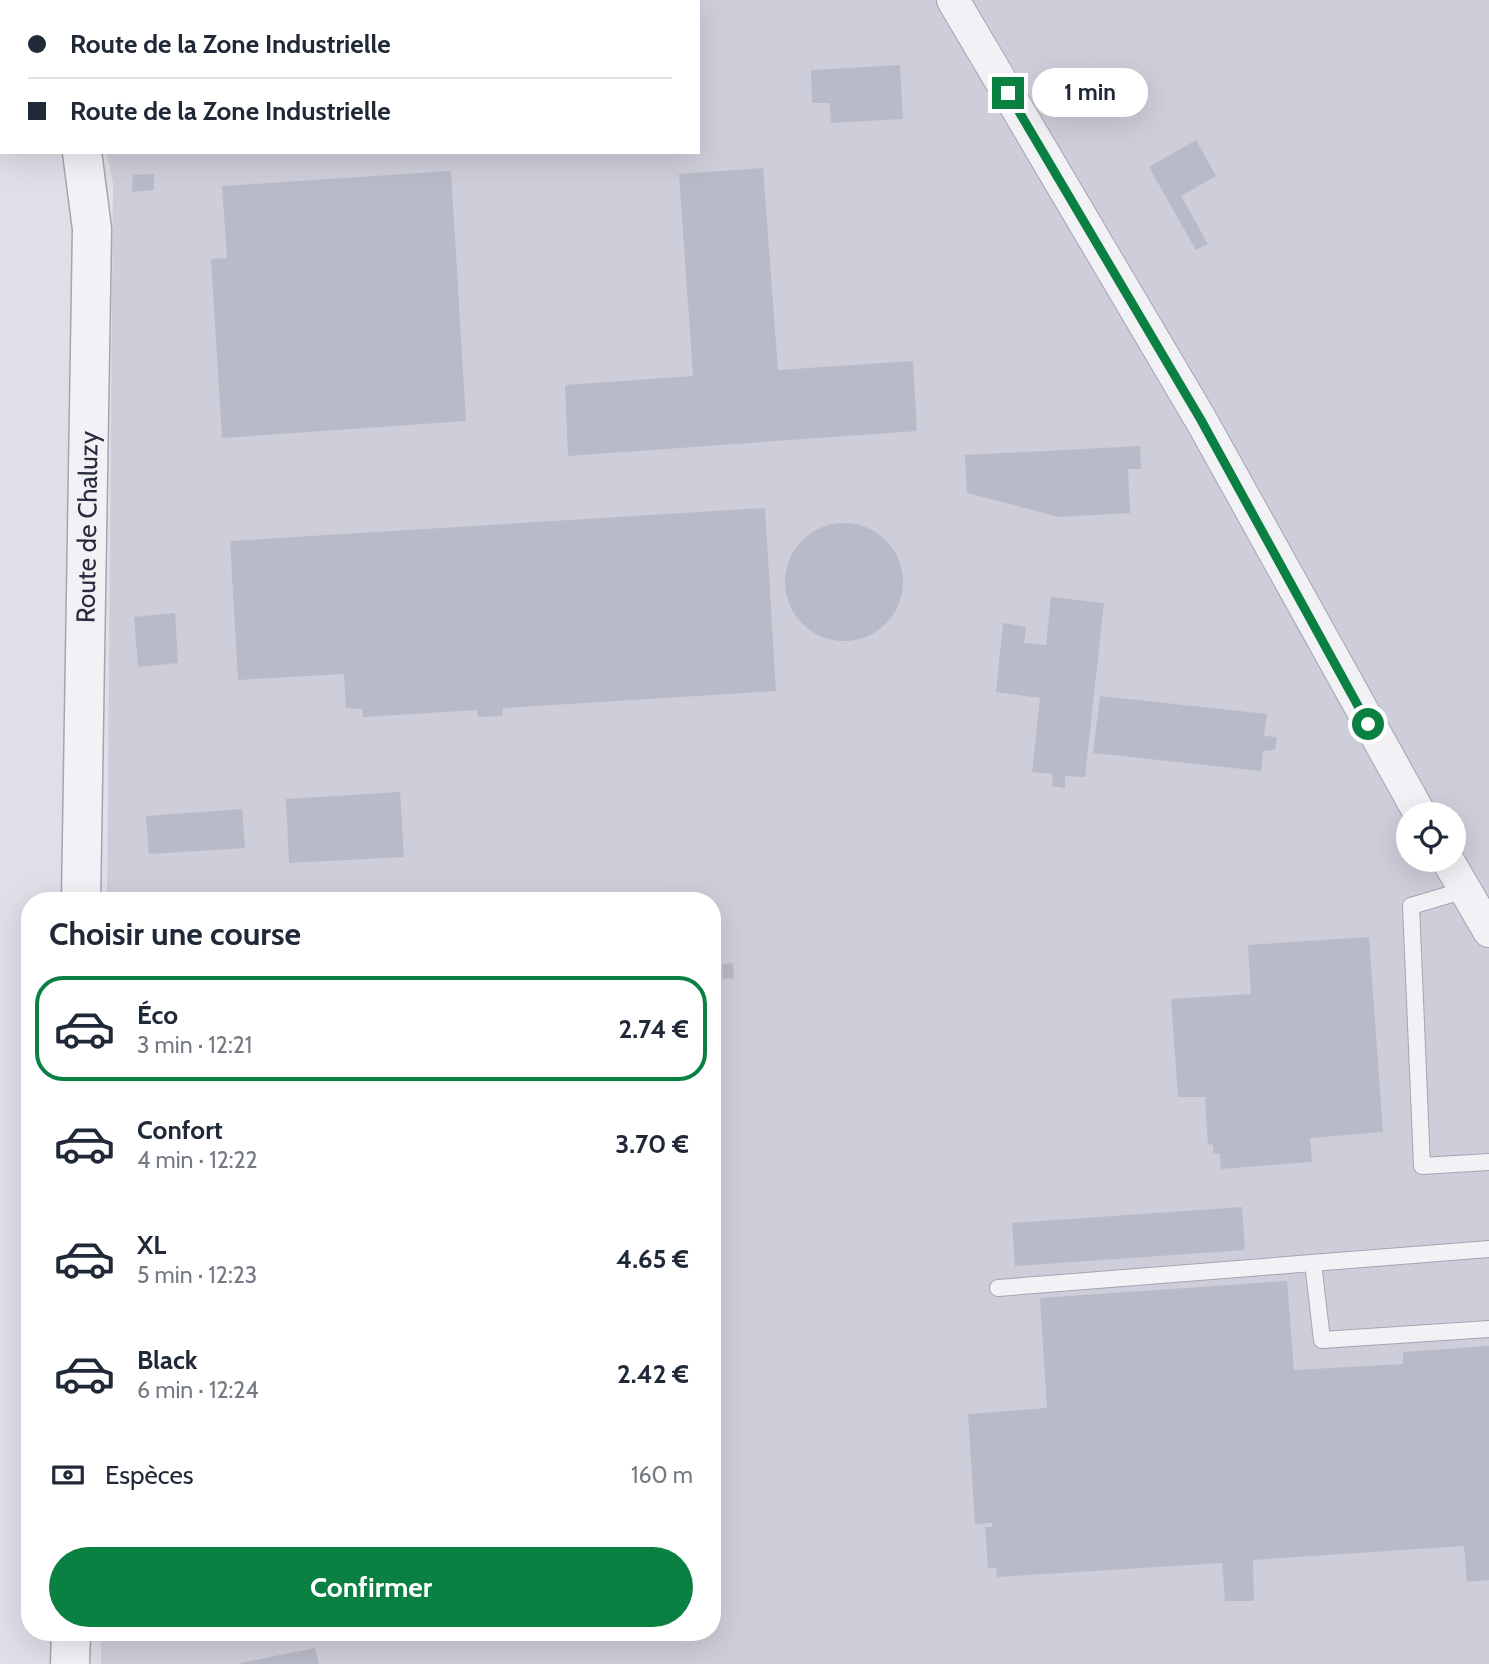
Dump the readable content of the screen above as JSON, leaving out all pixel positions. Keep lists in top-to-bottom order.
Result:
{
  "streets": {
    "street": ["Route de Chaluzy"]
  },
  "page": {
    "banner": ["Route de la Zone Industrielle", "Route de la Zone Industrielle"],
    "bubble": "1 min",
    "heading": "Choisir une course",
    "list": [
      {
        "name": "Éco",
        "note": "3 min · 12:21",
        "value": "2.74 €"
      },
      {
        "name": "Confort",
        "note": "4 min · 12:22",
        "value": "3.70 €"
      },
      {
        "name": "XL",
        "note": "5 min · 12:23",
        "value": "4.65 €"
      },
      {
        "name": "Black",
        "note": "6 min · 12:24",
        "value": "2.42 €"
      }
    ],
    "pay": ["Espèces", "160 m"],
    "buttons": "Confirmer"
  }
}
